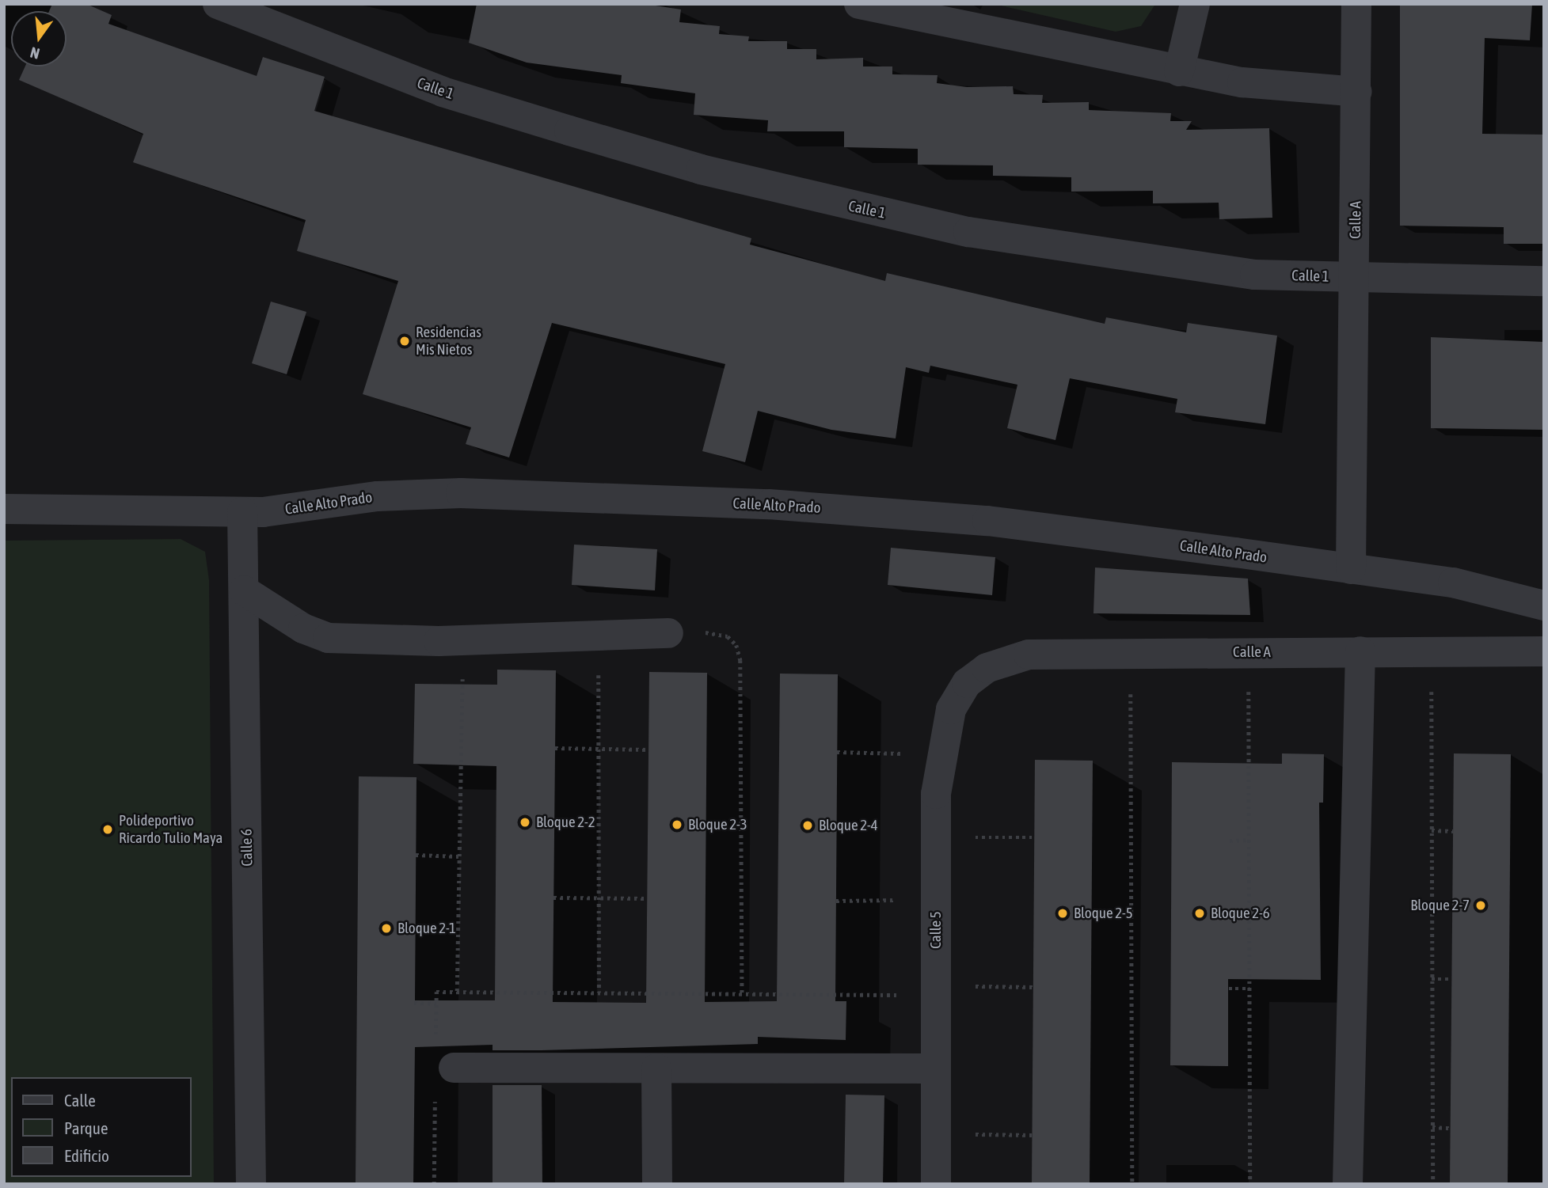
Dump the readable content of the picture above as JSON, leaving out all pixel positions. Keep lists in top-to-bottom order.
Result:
{
  "streets": {
    "street": [
      "Calle 1",
      "Calle A",
      "Calle Alto Prado",
      "Calle 6",
      "Calle 5"
    ]
  },
  "crossings": [
    ["Calle 1", "Calle A"],
    ["Calle A", "Calle Alto Prado"],
    ["Calle A", "Calle 5"],
    ["Calle Alto Prado", "Calle 6"]
  ],
  "places": [
    "Residencias Mis Nietos",
    "Bloque 2-2",
    "Bloque 2-3",
    "Bloque 2-4",
    "Polideportivo Ricardo Tulio Maya",
    "Bloque 2-7",
    "Bloque 2-5",
    "Bloque 2-6",
    "Bloque 2-1"
  ],
  "legend": ["Calle", "Parque", "Edificio"],
  "north": "bottom"
}
